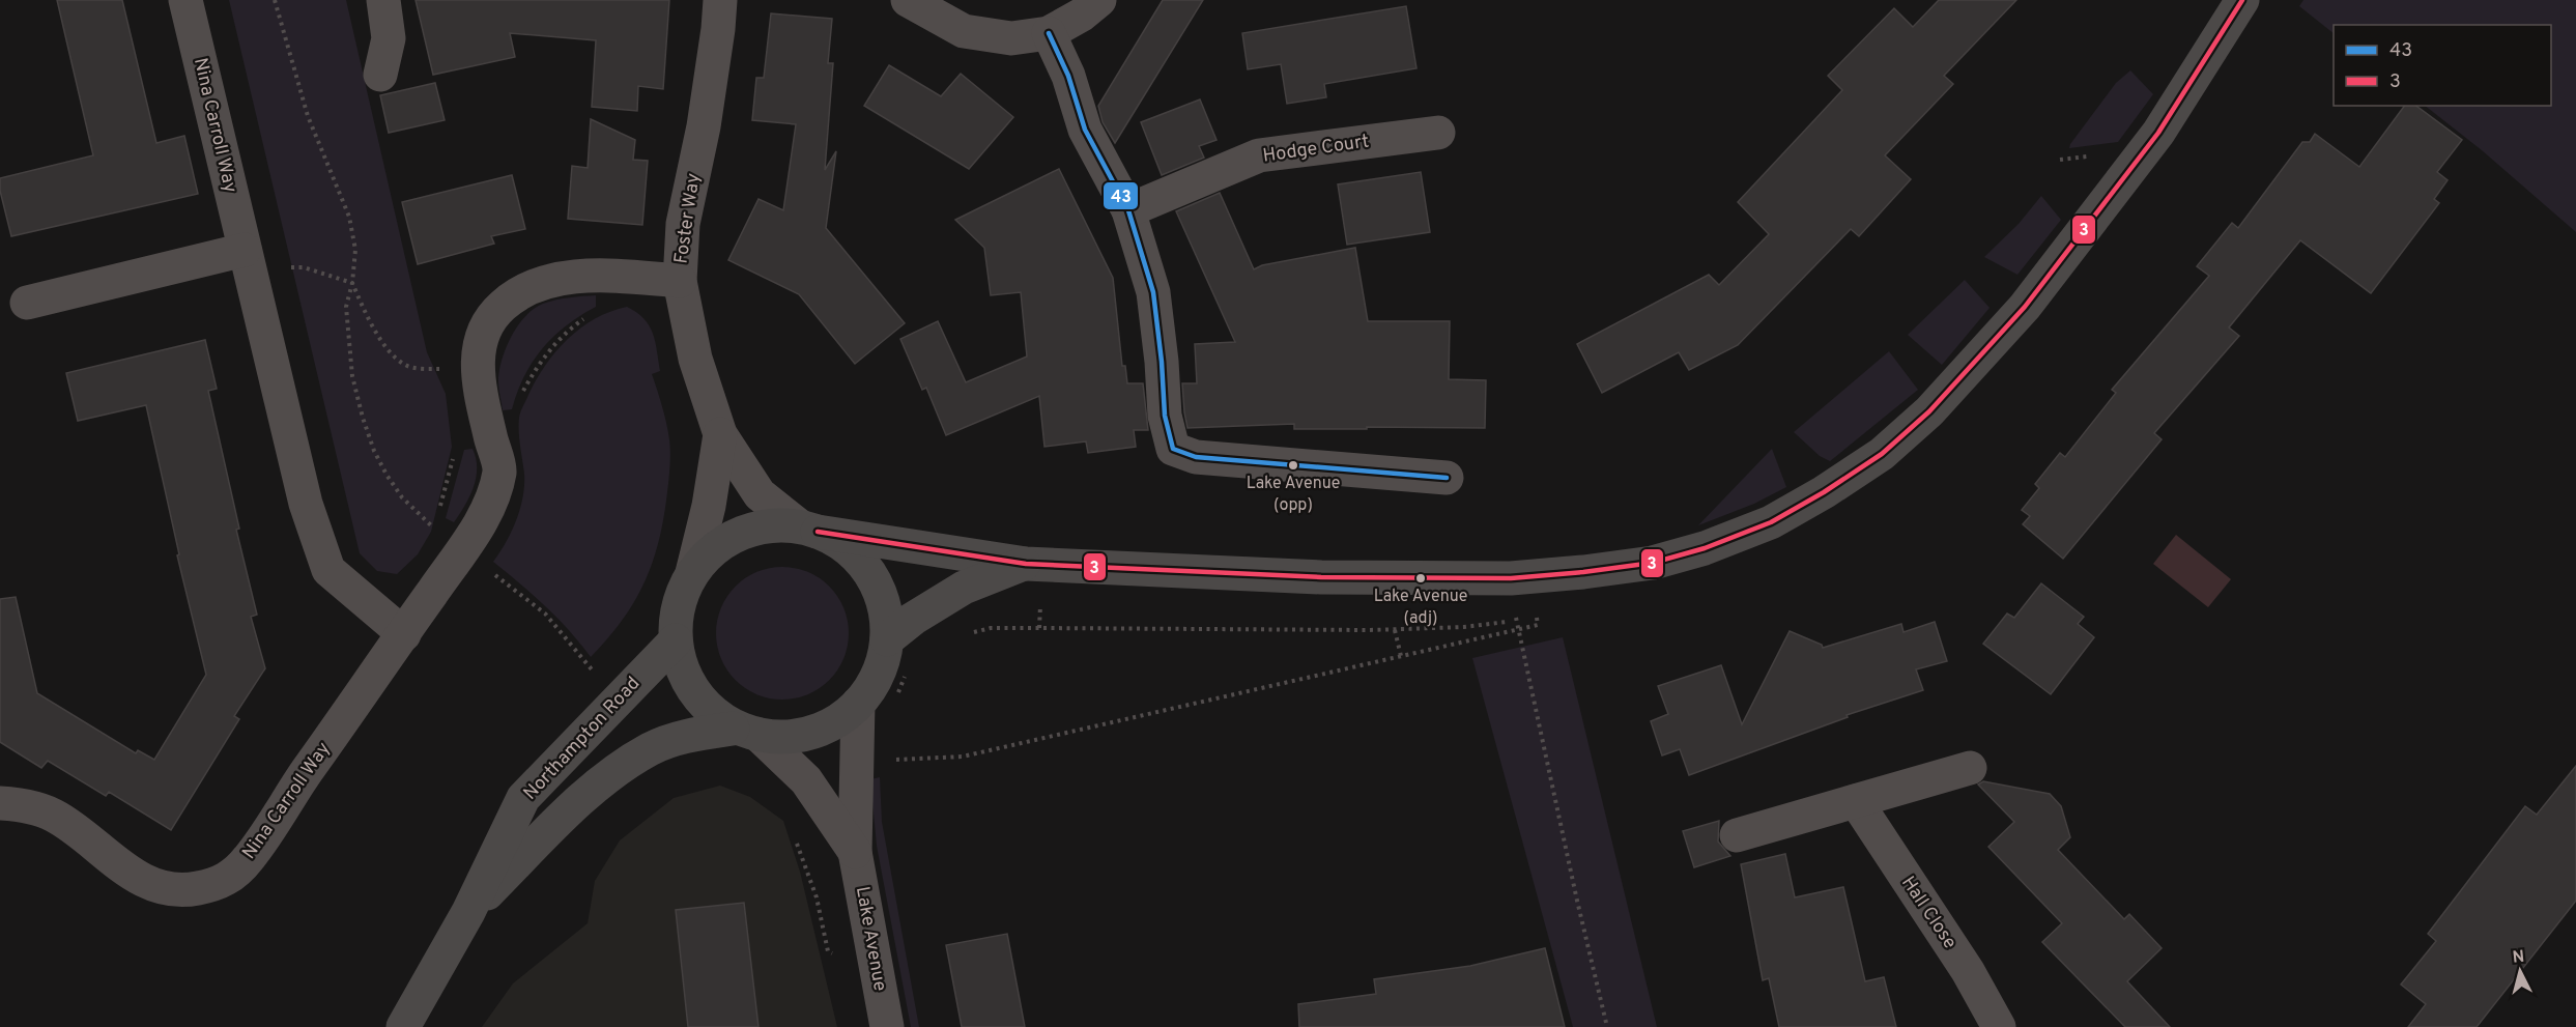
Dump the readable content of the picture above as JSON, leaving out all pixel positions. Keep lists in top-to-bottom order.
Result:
{
  "streets": {
    "main road": ["Northampton Road"],
    "street": [
      "Nina Carroll Way",
      "Hodge Court",
      "Foster Way",
      "Hall Close",
      "Lake Avenue"
    ]
  },
  "crossings": [
    ["Nina Carroll Way", "Foster Way"],
    ["Foster Way", "Northampton Road"]
  ],
  "places": ["Lake Avenue (opp)", "Lake Avenue (adj)"],
  "lines": ["transit line 3", "transit line 43"],
  "legend": ["43", "3"],
  "north": "top"
}
